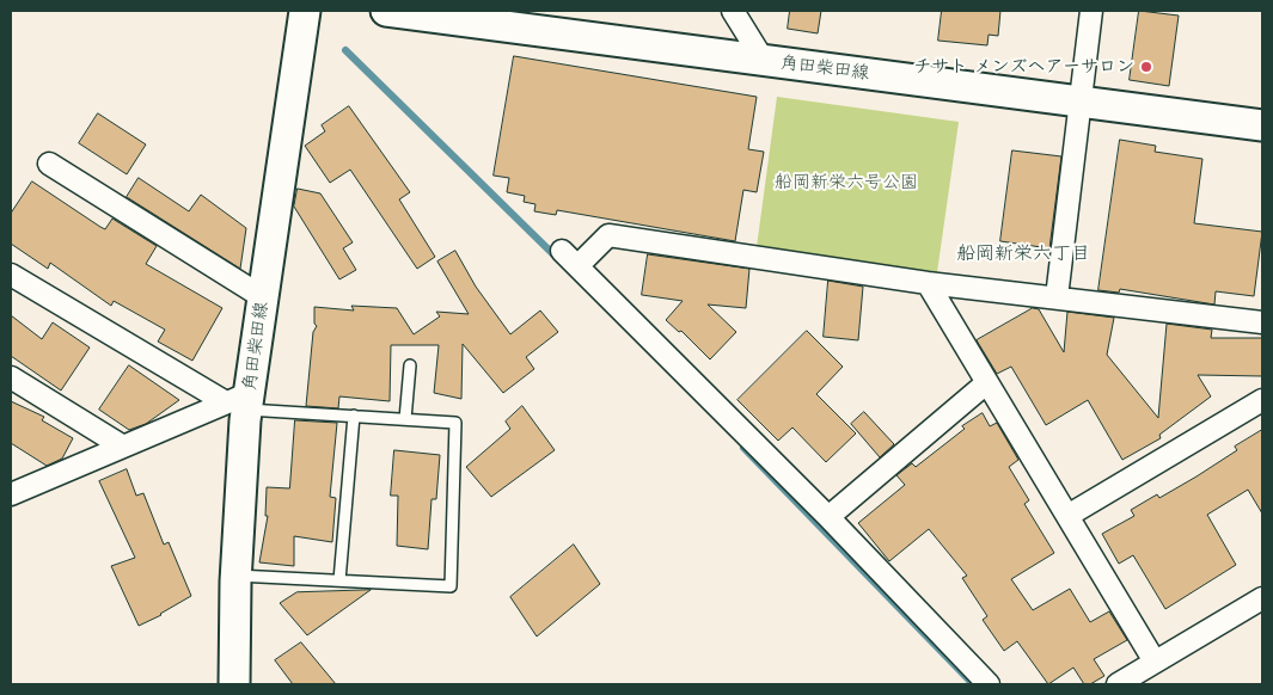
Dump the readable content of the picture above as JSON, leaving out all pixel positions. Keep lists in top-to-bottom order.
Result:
{
  "streets": {
    "main road": ["角田柴田線"]
  },
  "districts": ["船岡新栄六丁目"],
  "parks": ["船岡新栄六号公園"],
  "places": ["チサト メンズヘアーサロン"]
}
